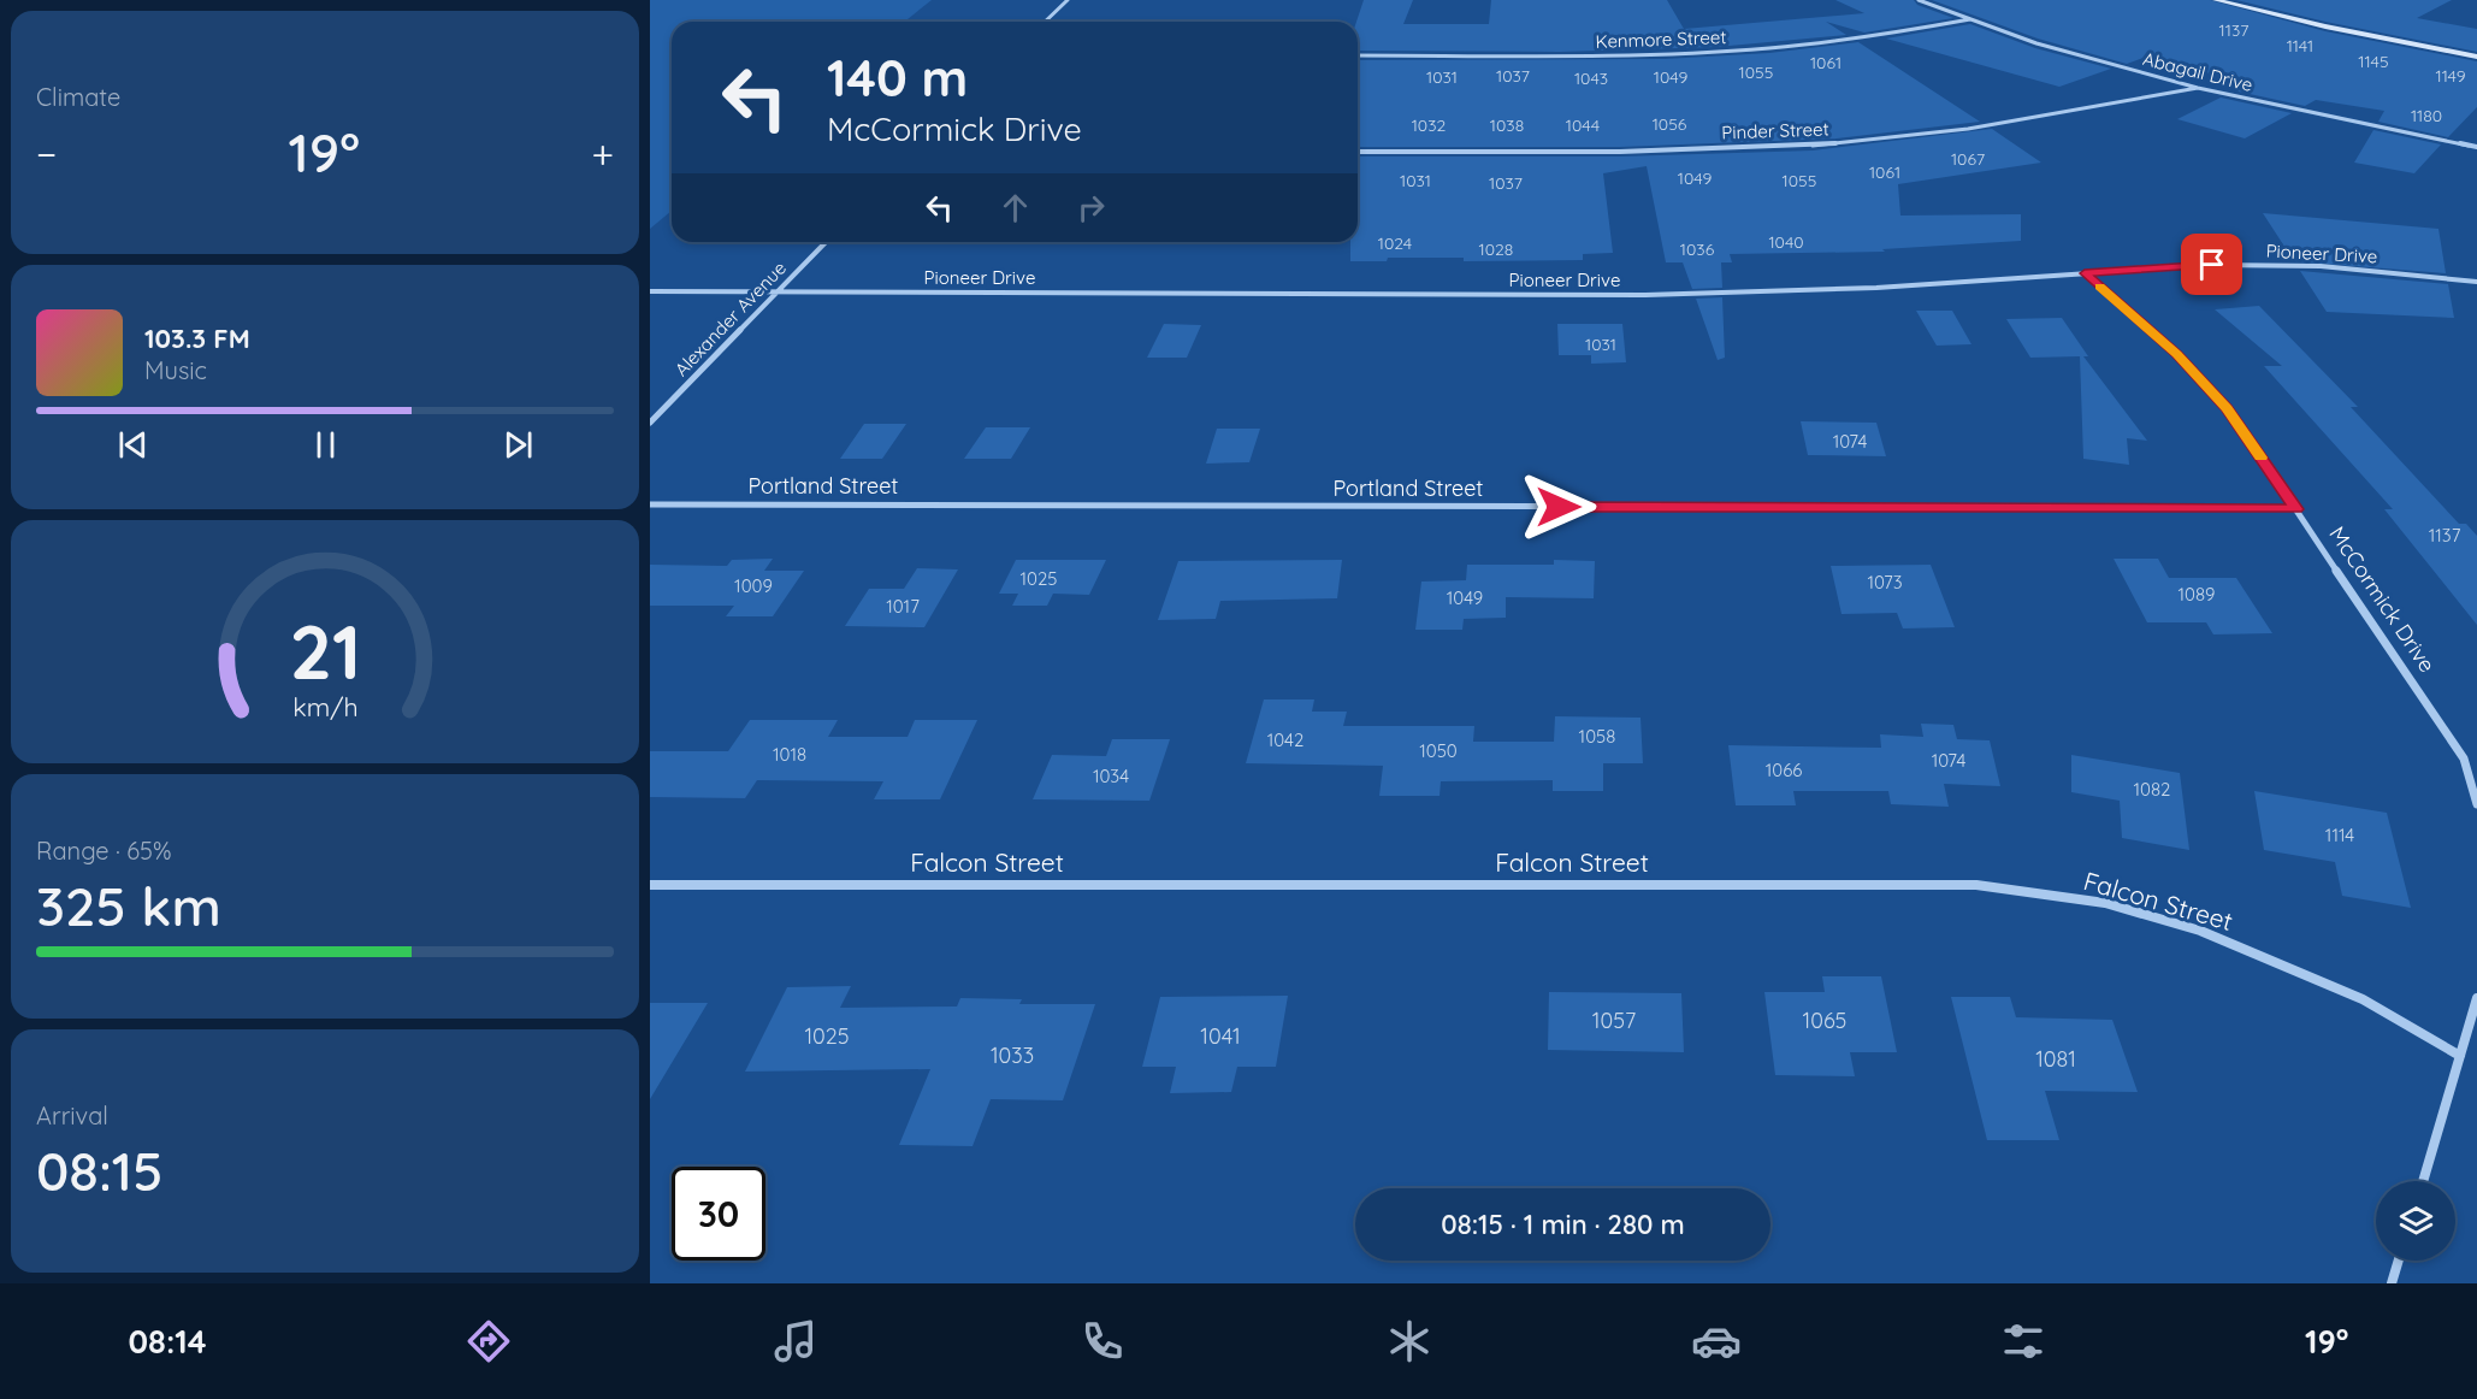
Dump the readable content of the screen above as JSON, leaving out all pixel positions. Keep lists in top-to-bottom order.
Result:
{
  "streets": {
    "street": [
      "Kenmore Street",
      "Abagail Drive",
      "Pinder Street",
      "Pioneer Drive",
      "Alexander Avenue",
      "Portland Street",
      "McCormick Drive",
      "Falcon Street"
    ]
  },
  "crossings": [
    ["Kenmore Street", "Abagail Drive"],
    ["Abagail Drive", "Pinder Street"],
    ["Pioneer Drive", "Alexander Avenue"],
    ["Pioneer Drive", "McCormick Drive"],
    ["Portland Street", "McCormick Drive"]
  ],
  "house_numbers": [
    "1137",
    "1141",
    "1145",
    "1061",
    "1055",
    "1037",
    "1149",
    "1031",
    "1049",
    "1043",
    "1180",
    "1056",
    "1032",
    "1038",
    "1044",
    "1067",
    "1061",
    "1049",
    "1031",
    "1055",
    "1037",
    "1040",
    "1024",
    "1028",
    "1036",
    "1031",
    "1074",
    "1137",
    "1025",
    "1073",
    "1009",
    "1089",
    "1049",
    "1017",
    "1058",
    "1042",
    "1050",
    "1018",
    "1074",
    "1066",
    "1034",
    "1082",
    "1114",
    "1057",
    "1065",
    "1025",
    "1041",
    "1033",
    "1081"
  ],
  "page": {
    "tile": [
      "Climate",
      ["Range · 65%", "325 km"],
      ["Arrival", "08:15"]
    ],
    "turn": ["140 m", "McCormick Drive"],
    "heat": ["−", "19°", "+"],
    "song": ["103.3 FM", "Music"],
    "limit": "30",
    "trip": "08:15 · 1 min · 280 m",
    "tabs": ["08:14", "19°"],
    "gauge": ["21", "km/h"]
  }
}
